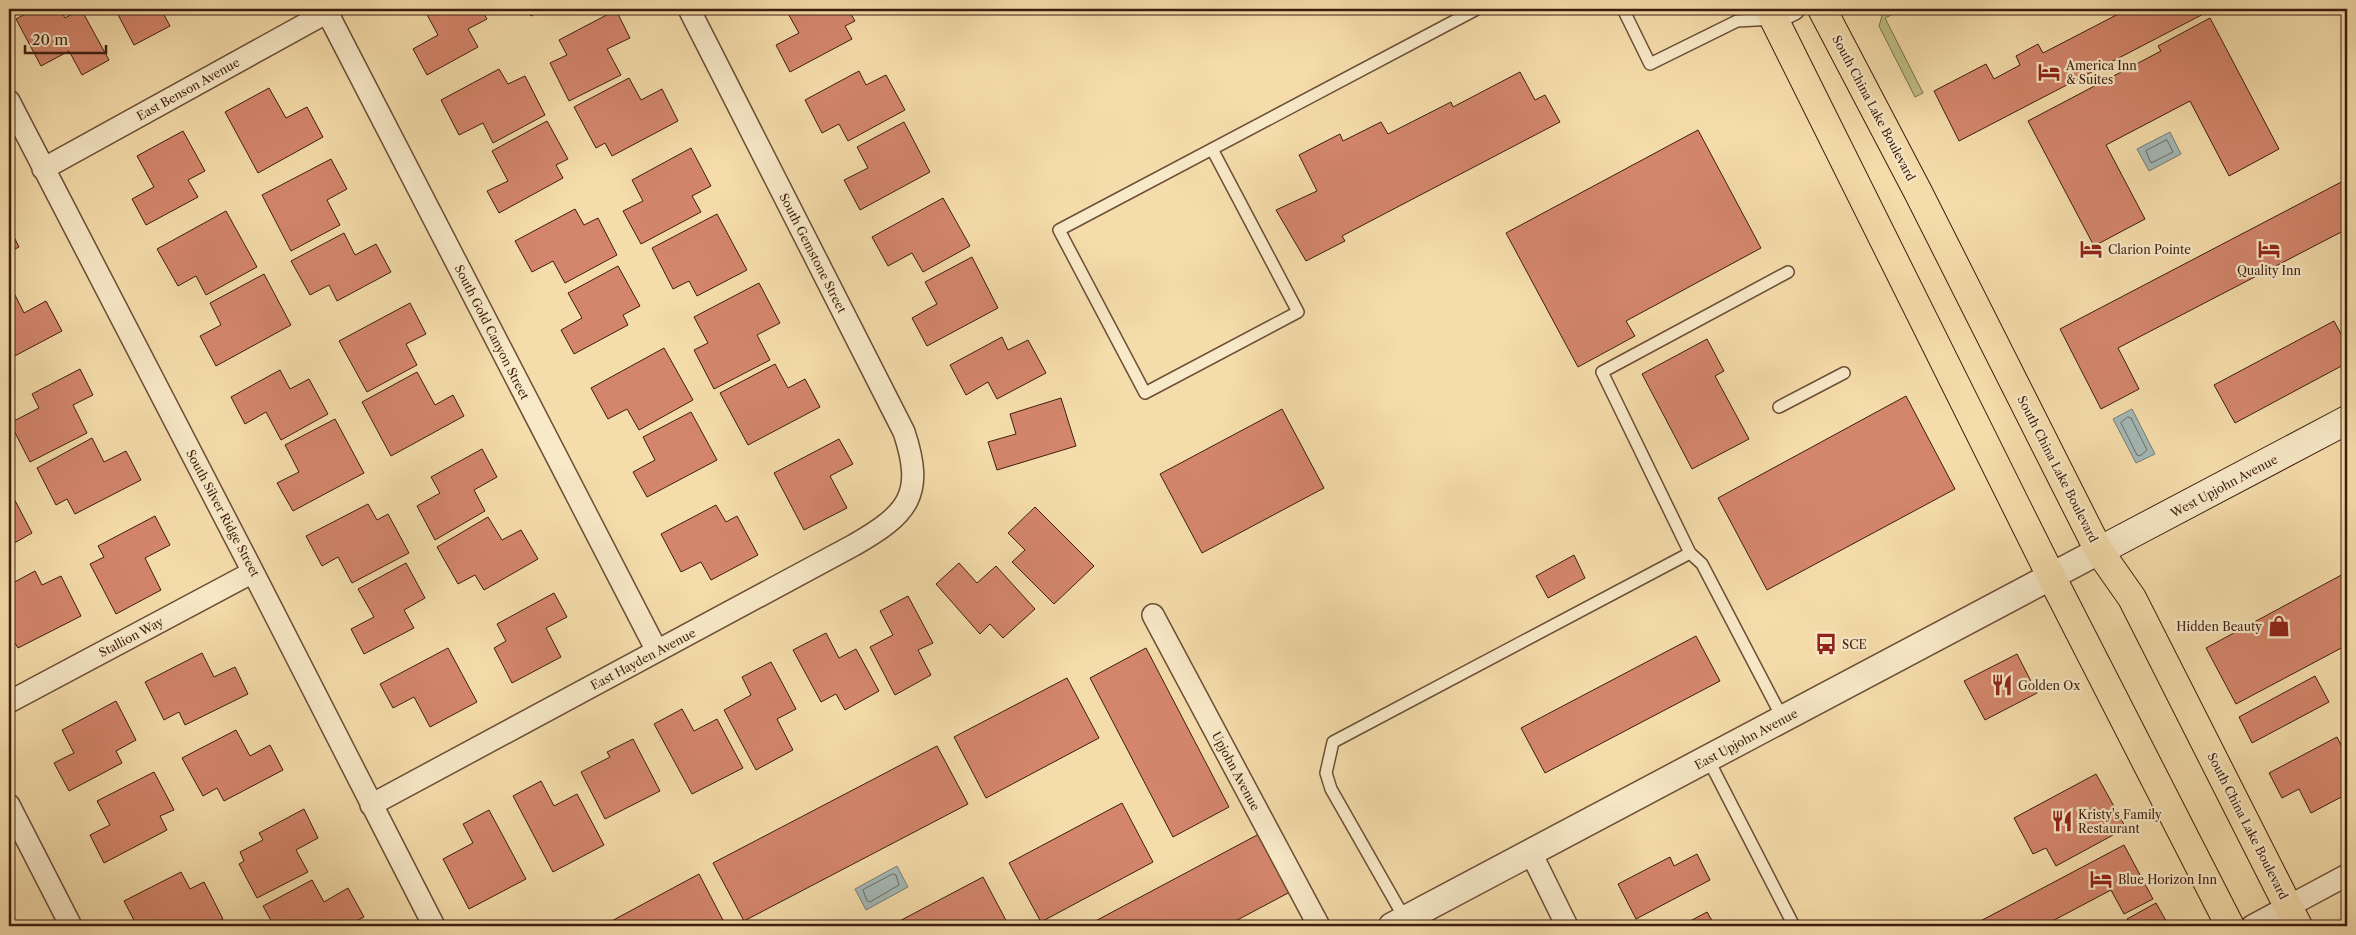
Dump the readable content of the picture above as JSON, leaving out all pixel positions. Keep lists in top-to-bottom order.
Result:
{
  "streets": {
    "main road": ["South China Lake Boulevard", "West Upjohn Avenue"],
    "street": [
      "East Benson Avenue",
      "South Gemstone Street",
      "South Gold Canyon Street",
      "South Silver Ridge Street",
      "Stallion Way",
      "East Hayden Avenue",
      "East Upjohn Avenue",
      "Upjohn Avenue"
    ]
  },
  "crossings": [
    ["East Benson Avenue", "South Gold Canyon Street"],
    ["East Benson Avenue", "South Silver Ridge Street"],
    ["South China Lake Boulevard", "West Upjohn Avenue"],
    ["South China Lake Boulevard", "East Upjohn Avenue"],
    ["South Gemstone Street", "East Hayden Avenue"],
    ["South Gold Canyon Street", "East Hayden Avenue"],
    ["West Upjohn Avenue", "East Upjohn Avenue"],
    ["South Silver Ridge Street", "Stallion Way"],
    ["South Silver Ridge Street", "East Hayden Avenue"]
  ],
  "places": {
    "hotel": [
      "America Inn & Suites",
      "Clarion Pointe",
      "Quality Inn",
      "Blue Horizon Inn"
    ],
    "shop": ["Hidden Beauty"],
    "bus stop": ["SCE"],
    "restaurant": ["Golden Ox", "Kristy's Family Restaurant"]
  },
  "scale_bar": "20 m"
}
